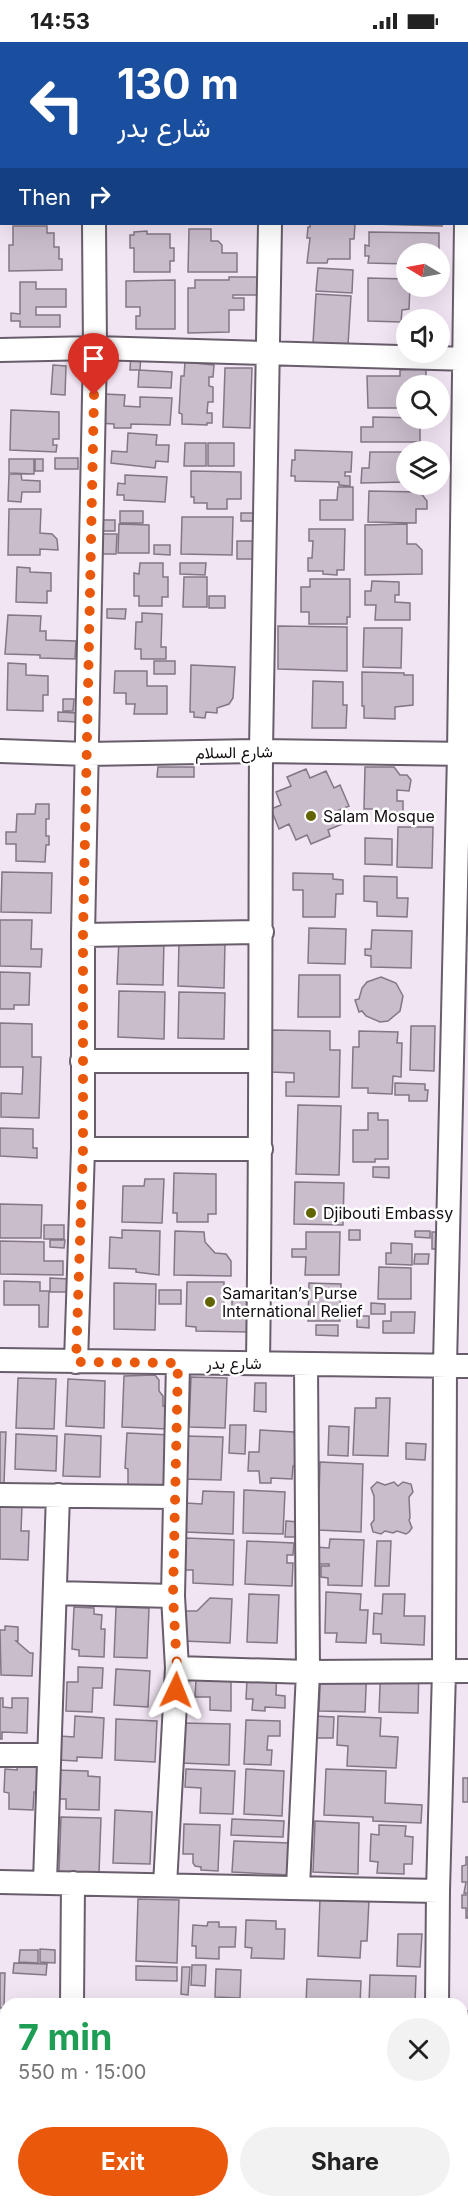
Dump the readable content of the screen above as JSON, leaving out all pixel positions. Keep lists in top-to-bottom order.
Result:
{
  "streets": {
    "street": ["شارع السلام", "شارع بدر"]
  },
  "places": ["Salam Mosque", "Djibouti Embassy", "Samaritan’s Purse International Relief"],
  "north": "left",
  "page": {
    "status": "14:53",
    "turn": ["130 m", "شارع بدر"],
    "then": "Then",
    "heading": ["7 min", "550 m · 15:00"],
    "buttons": ["Exit", "Share"]
  }
}
